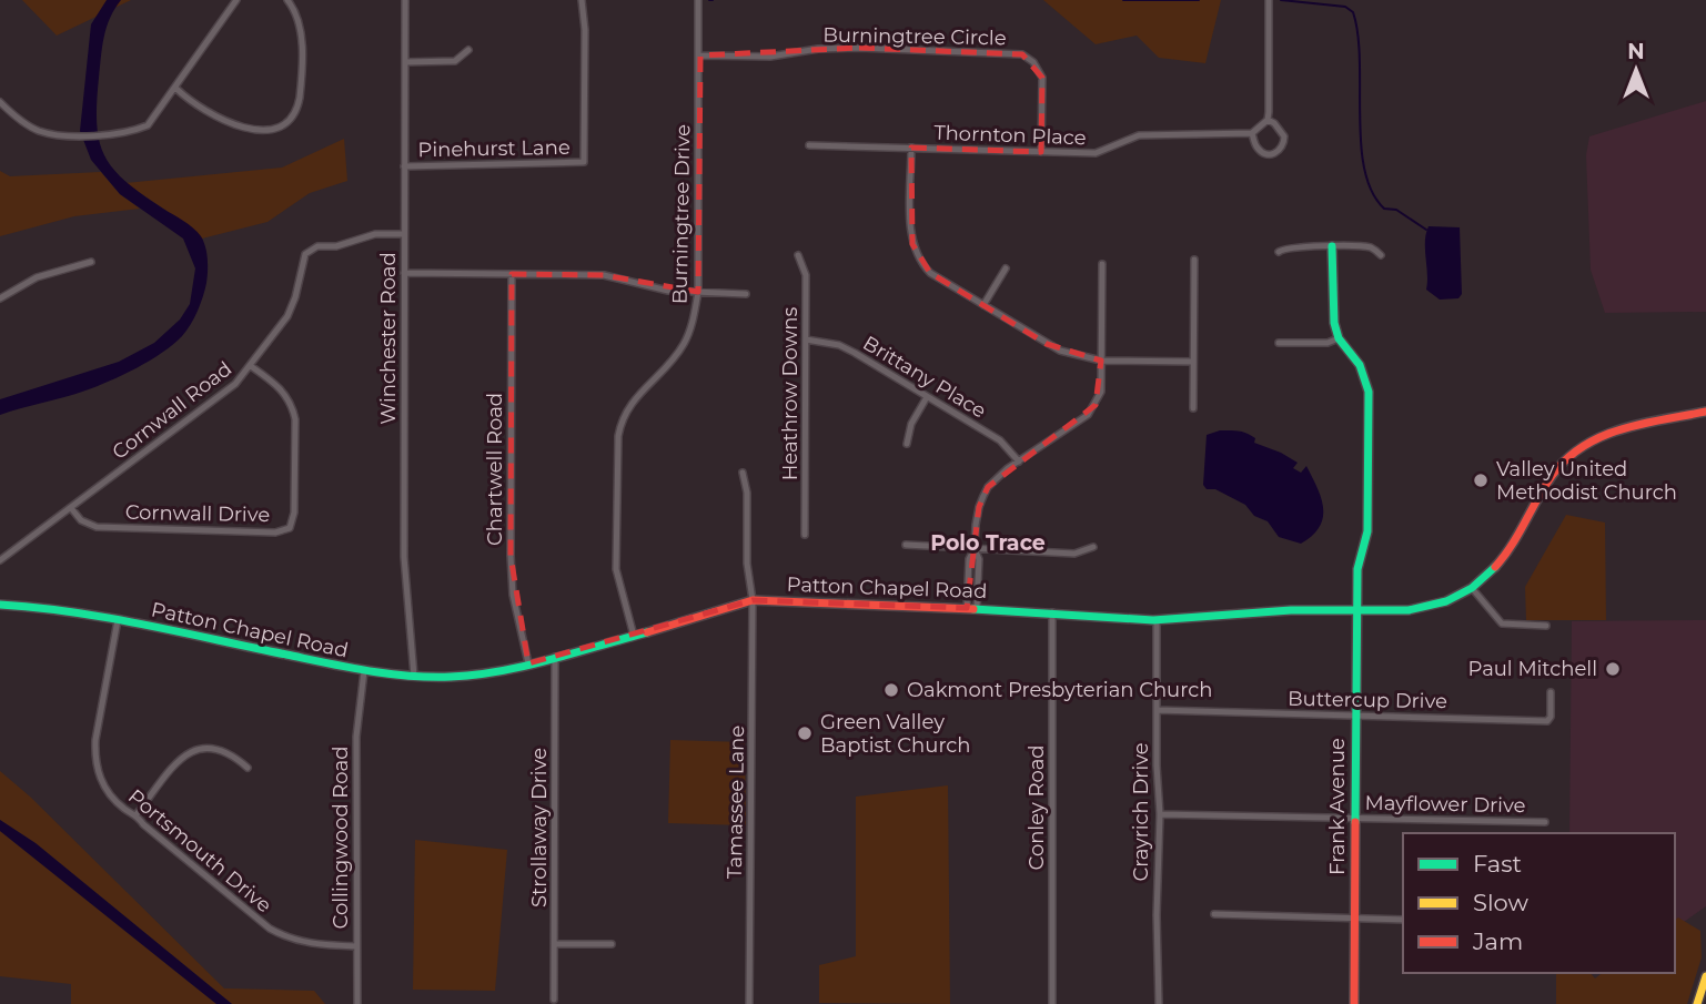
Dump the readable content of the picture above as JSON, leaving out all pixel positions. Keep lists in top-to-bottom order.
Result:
{
  "streets": {
    "main road": ["Patton Chapel Road", "Frank Avenue"],
    "street": [
      "Burningtree Circle",
      "Thornton Place",
      "Pinehurst Lane",
      "Burningtree Drive",
      "Winchester Road",
      "Brittany Place",
      "Heathrow Downs",
      "Cornwall Road",
      "Chartwell Road",
      "Cornwall Drive",
      "Buttercup Drive",
      "Tamassee Lane",
      "Mayflower Drive",
      "Conley Road",
      "Crayrich Drive",
      "Strollaway Drive",
      "Collingwood Road",
      "Portsmouth Drive"
    ]
  },
  "crossings": [
    ["Burningtree Circle", "Thornton Place"],
    ["Burningtree Circle", "Burningtree Drive"],
    ["Pinehurst Lane", "Winchester Road"],
    ["Burningtree Drive", "Patton Chapel Road"],
    ["Winchester Road", "Cornwall Road"],
    ["Winchester Road", "Patton Chapel Road"],
    ["Brittany Place", "Heathrow Downs"],
    ["Cornwall Road", "Cornwall Drive"],
    ["Chartwell Road", "Patton Chapel Road"],
    ["Patton Chapel Road", "Tamassee Lane"],
    ["Patton Chapel Road", "Frank Avenue"],
    ["Patton Chapel Road", "Conley Road"],
    ["Patton Chapel Road", "Crayrich Drive"],
    ["Patton Chapel Road", "Strollaway Drive"],
    ["Patton Chapel Road", "Collingwood Road"],
    ["Patton Chapel Road", "Portsmouth Drive"],
    ["Buttercup Drive", "Frank Avenue"],
    ["Buttercup Drive", "Crayrich Drive"],
    ["Mayflower Drive", "Frank Avenue"],
    ["Mayflower Drive", "Crayrich Drive"],
    ["Collingwood Road", "Portsmouth Drive"]
  ],
  "districts": ["Polo Trace"],
  "places": [
    "Valley United Methodist Church",
    "Paul Mitchell",
    "Oakmont Presbyterian Church",
    "Green Valley Baptist Church"
  ],
  "legend": ["Fast", "Slow", "Jam"],
  "north": "top"
}
